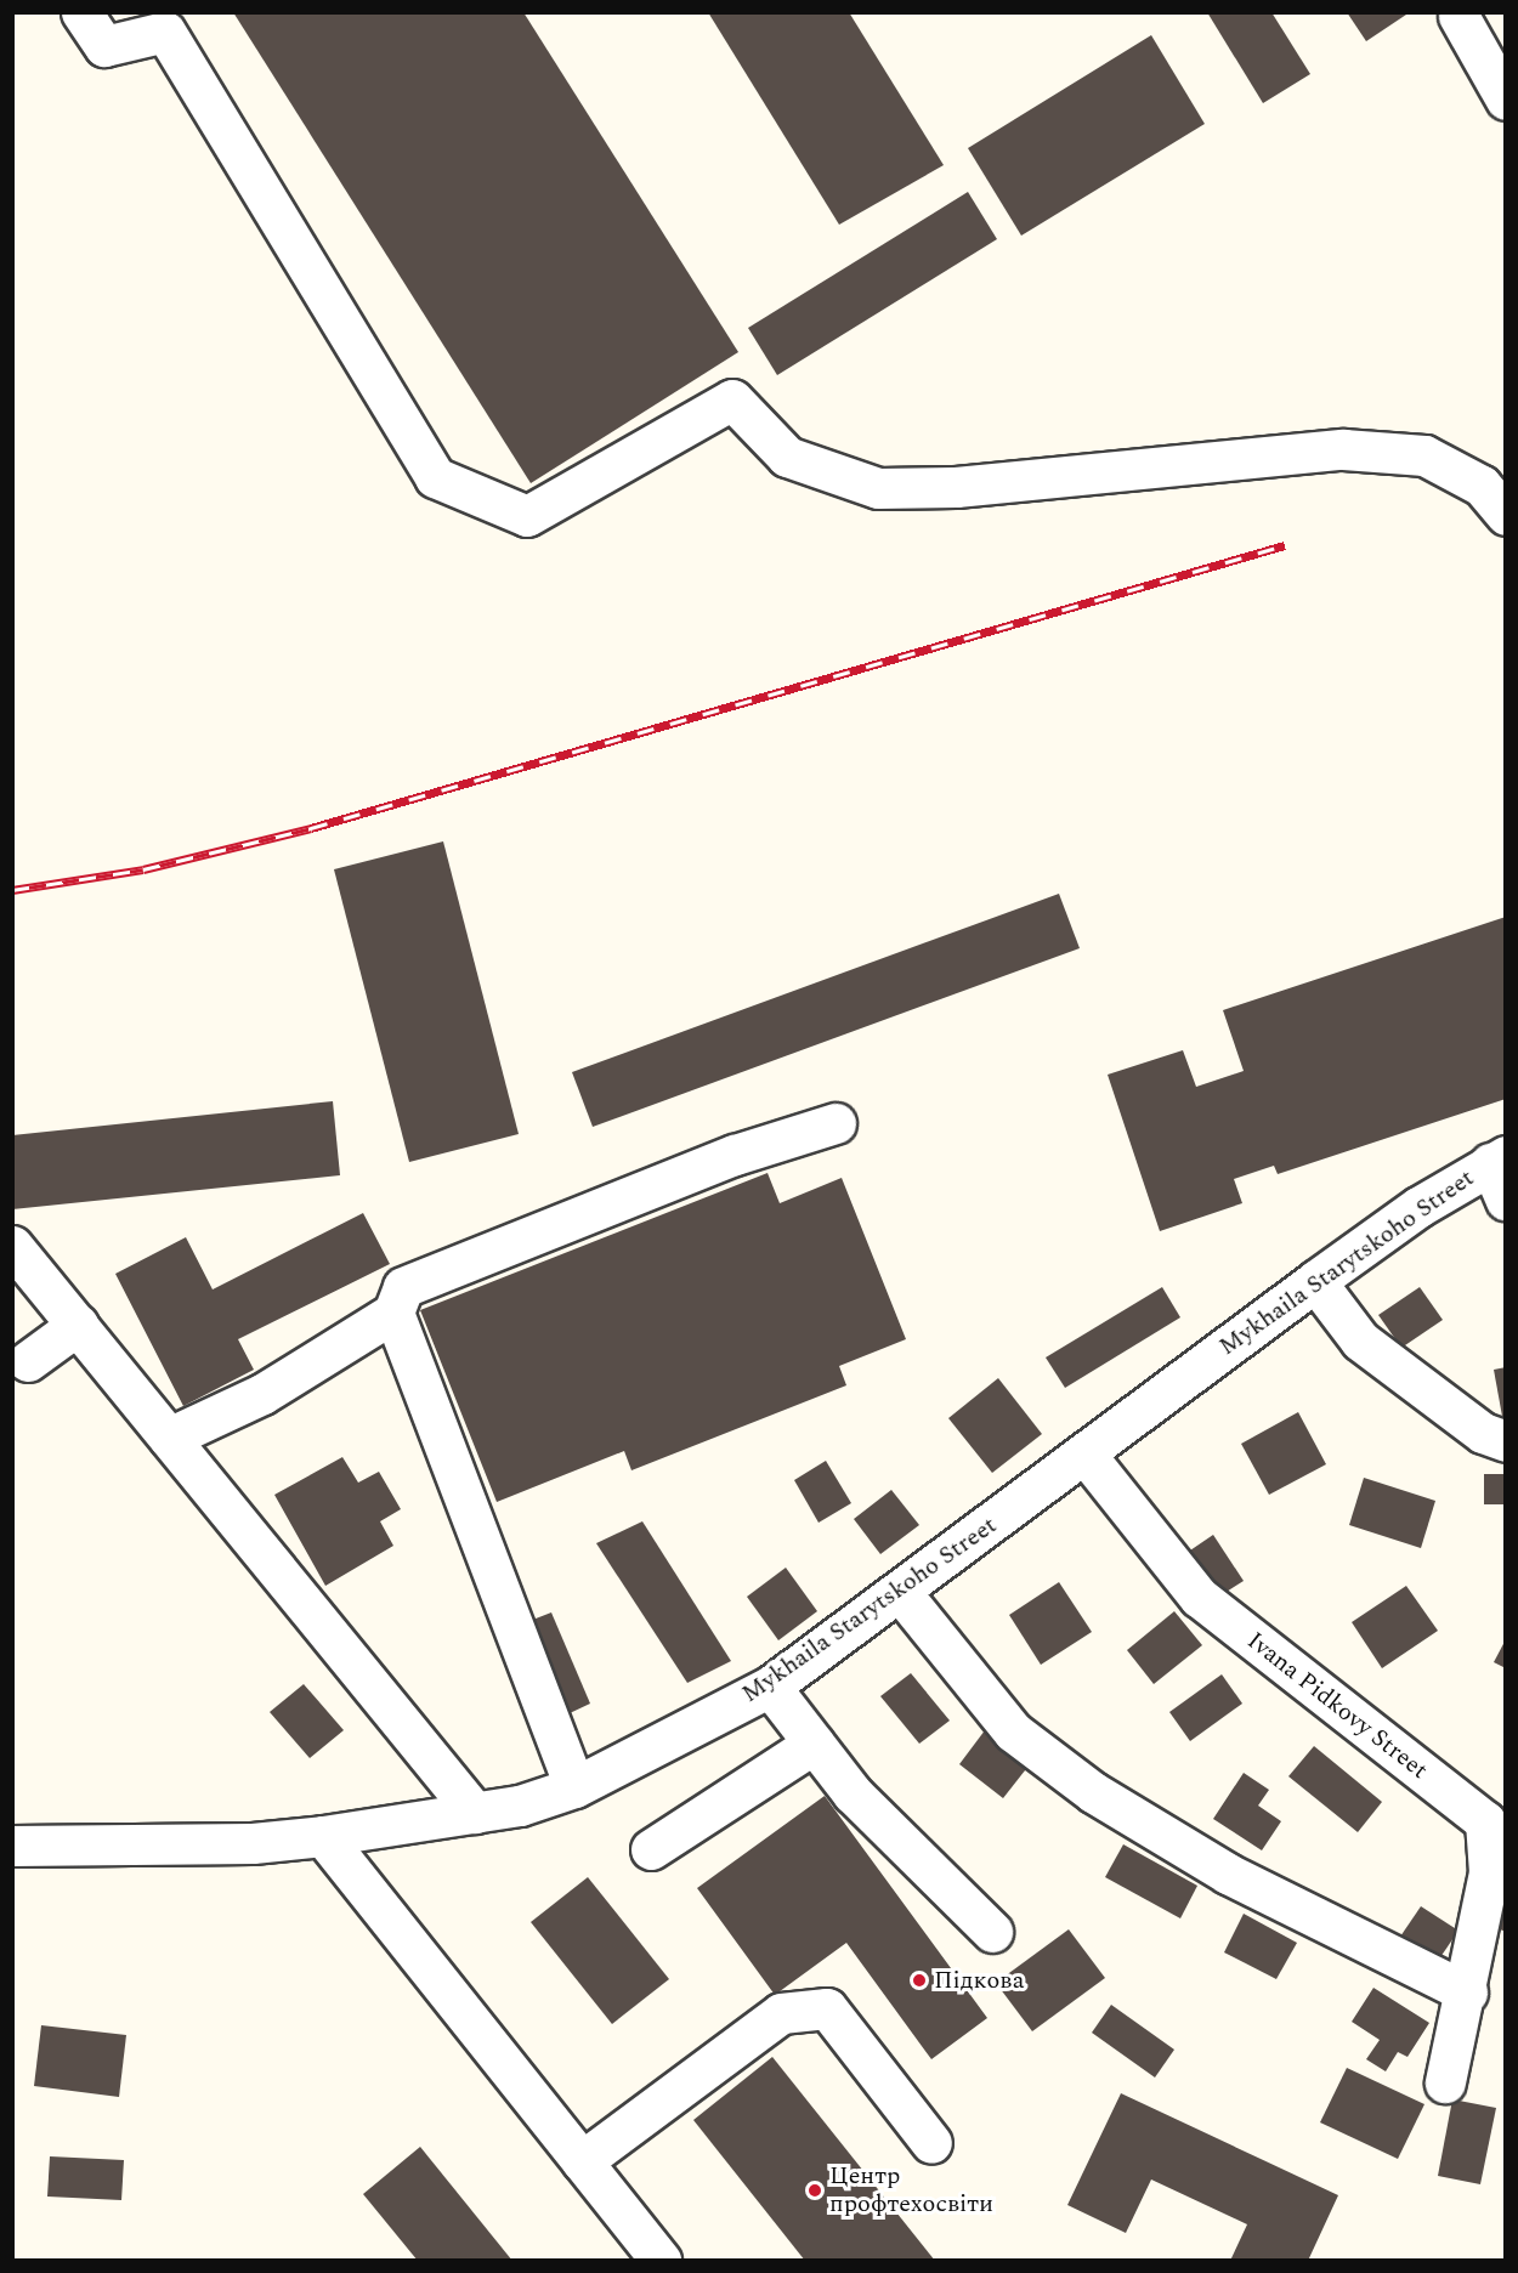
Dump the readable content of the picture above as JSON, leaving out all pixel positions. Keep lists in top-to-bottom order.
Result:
{
  "streets": {
    "street": ["Mykhaila Starytskoho Street", "Ivana Pidkovy Street"]
  },
  "crossings": [
    ["Mykhaila Starytskoho Street", "Ivana Pidkovy Street"]
  ],
  "places": ["Підкова", "Центр профтехосвіти"]
}
